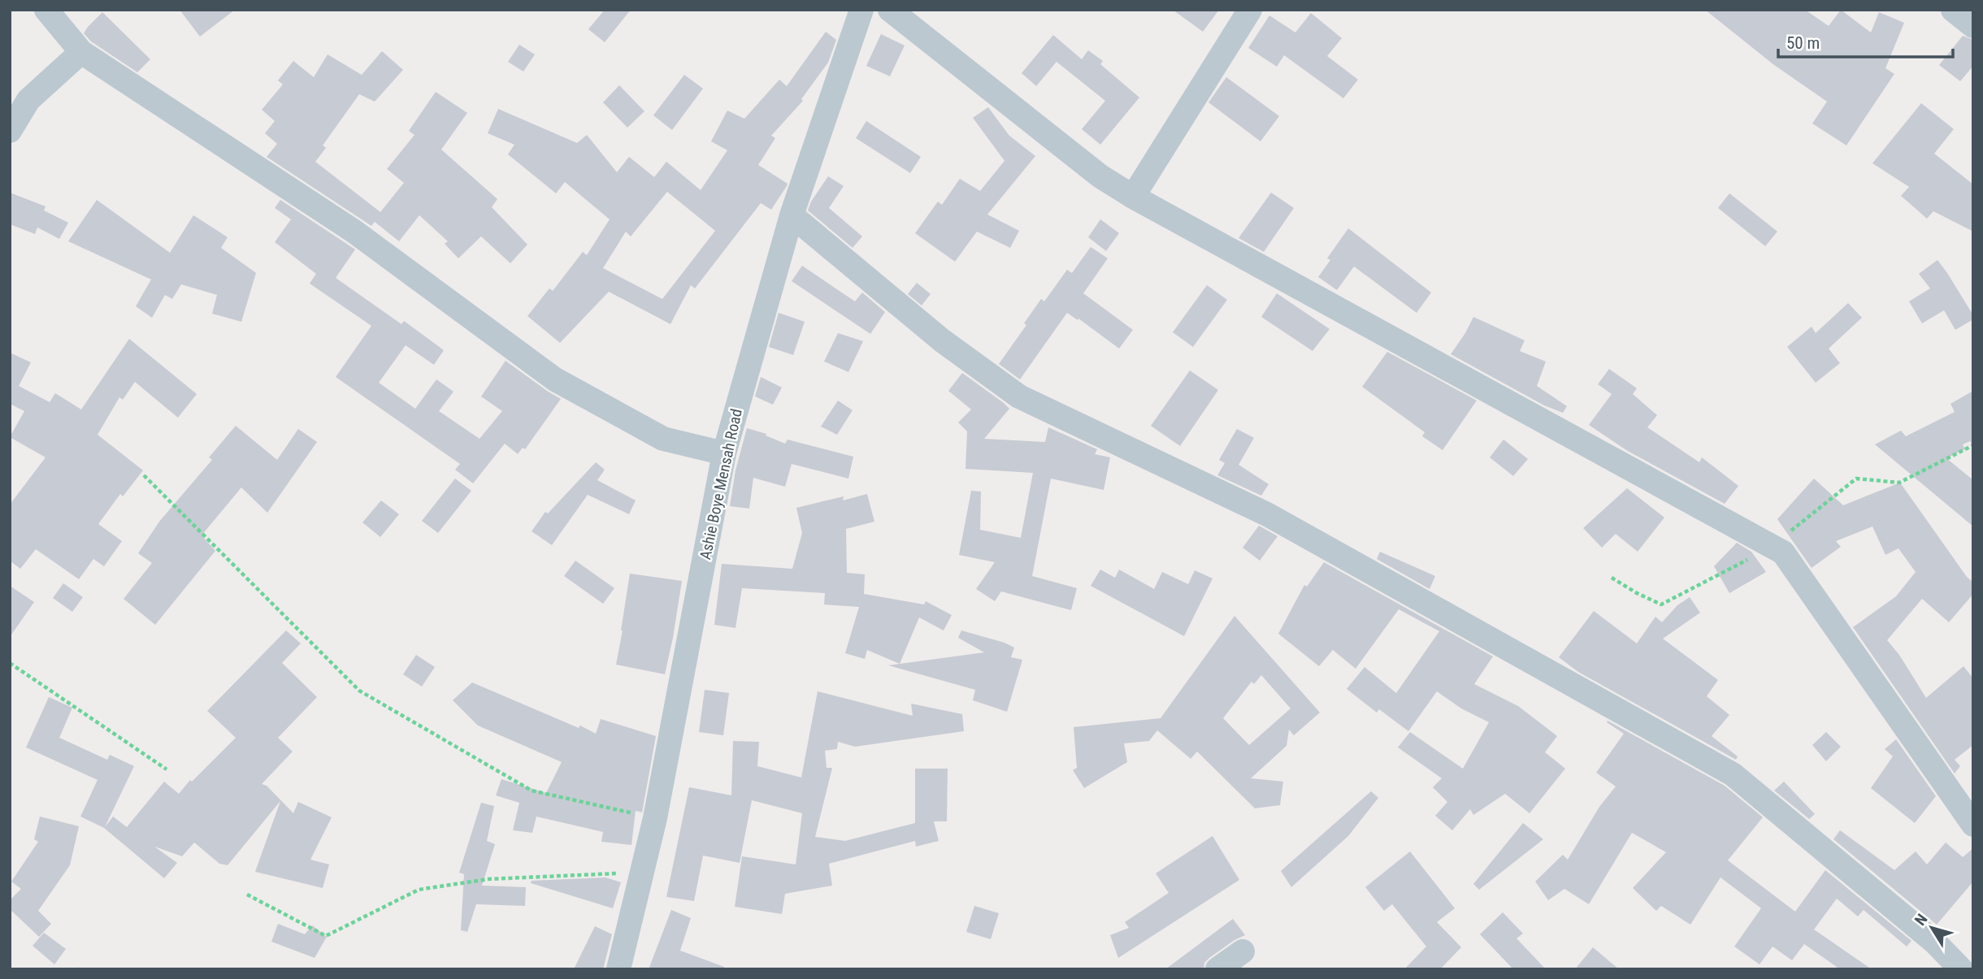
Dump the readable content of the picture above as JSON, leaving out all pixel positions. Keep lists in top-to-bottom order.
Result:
{
  "streets": {
    "street": ["Ashie Boye Mensah Road"]
  },
  "scale_bar": "50 m",
  "north": "top left"
}
